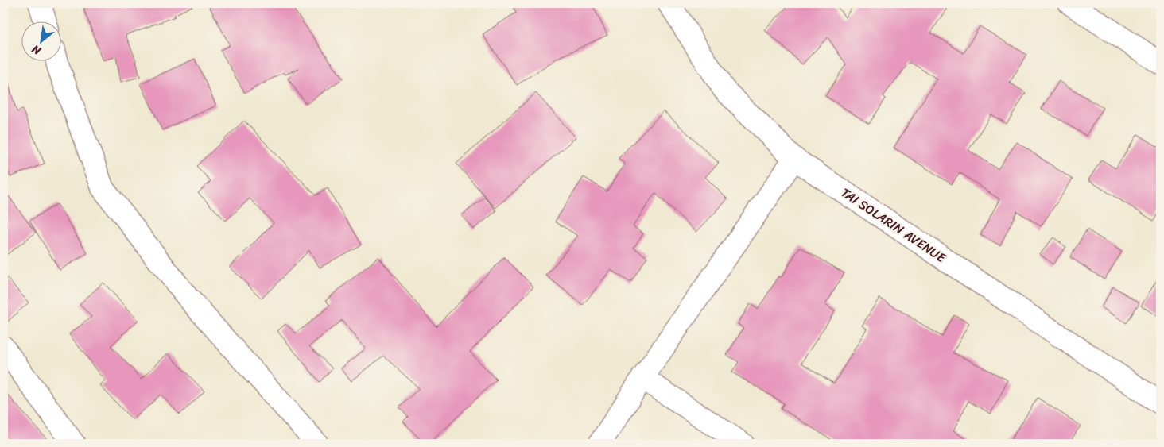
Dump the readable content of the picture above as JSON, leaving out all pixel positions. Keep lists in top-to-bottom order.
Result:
{
  "streets": {
    "street": ["TAI SOLARIN AVENUE"]
  },
  "north": "bottom left"
}
